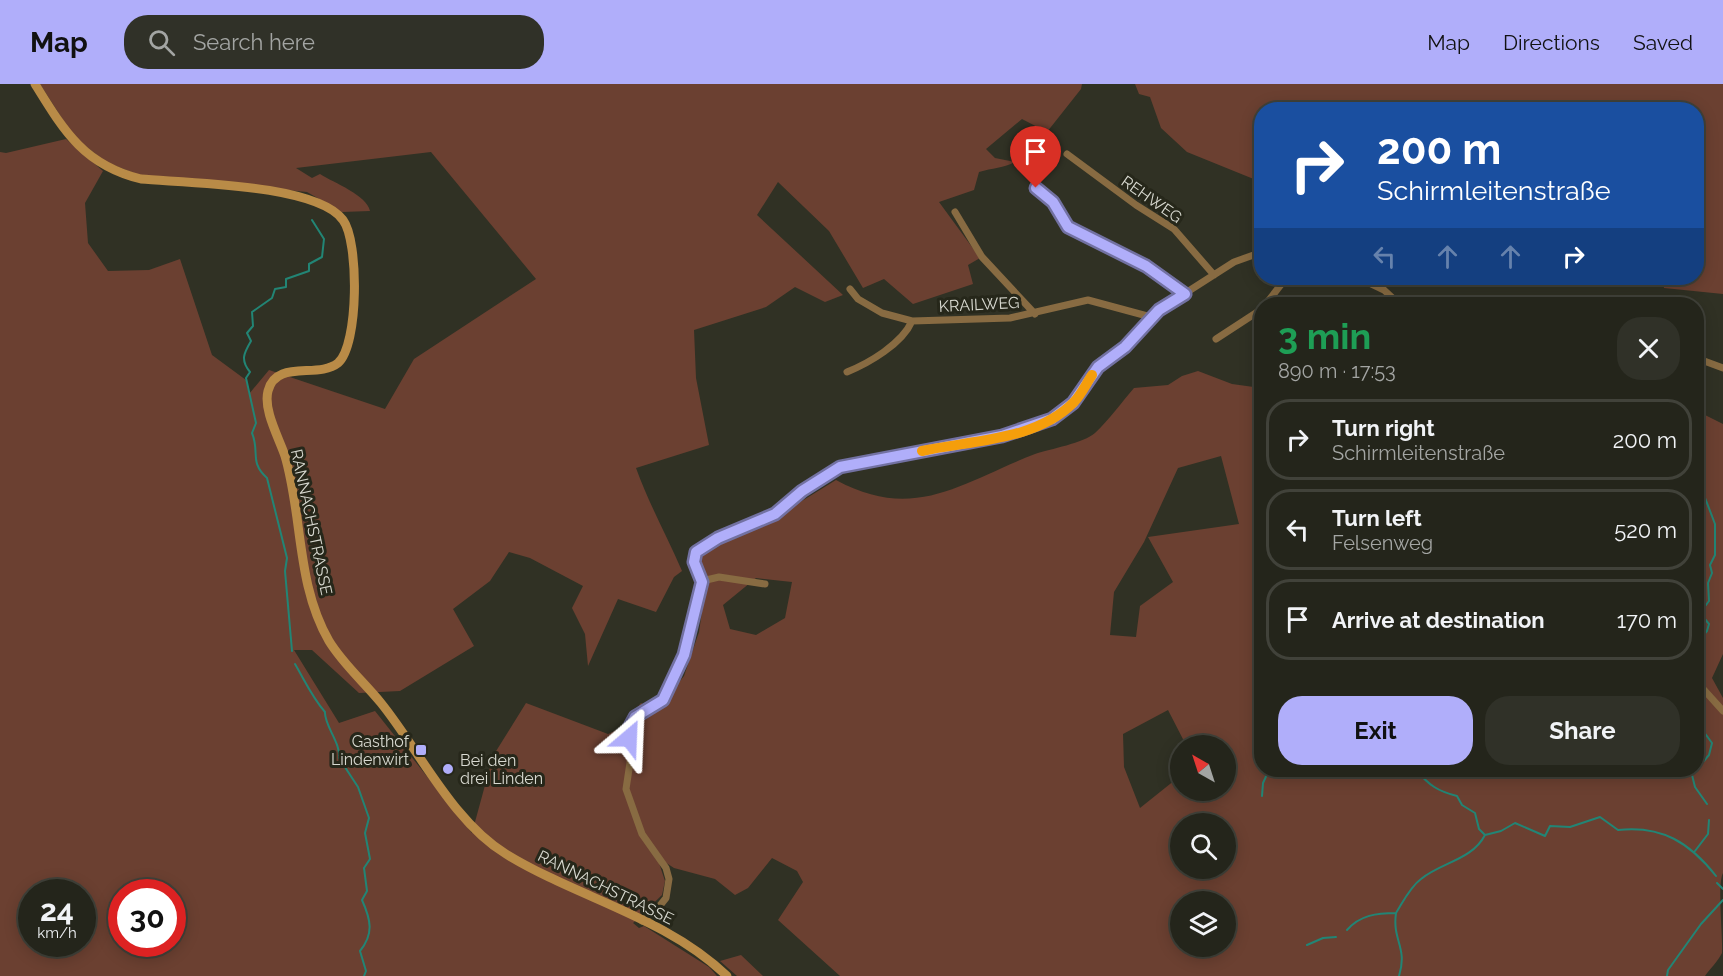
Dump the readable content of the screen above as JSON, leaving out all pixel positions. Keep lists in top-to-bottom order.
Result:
{
  "streets": {
    "street": ["REHWEG", "KRAILWEG", "RANNACHSTRASSE"]
  },
  "places": {
    "transit": ["Gasthof Lindenwirt"],
    "other": ["Bei den drei Linden"]
  },
  "north": "top left",
  "page": {
    "header": "Map",
    "search": "Search here",
    "nav": ["Map", "Directions", "Saved"],
    "turn": ["200 m", "Schirmleitenstraße"],
    "heading": ["3 min", "890 m · 17:53"],
    "list": [
      {
        "name": "Turn right",
        "note": "Schirmleitenstraße",
        "value": "200 m"
      },
      {
        "name": "Turn left",
        "note": "Felsenweg",
        "value": "520 m"
      },
      {
        "name": "Arrive at destination",
        "value": "170 m"
      }
    ],
    "buttons": ["Exit", "Share"],
    "speed": "24 km/h",
    "limit": "30"
  }
}
